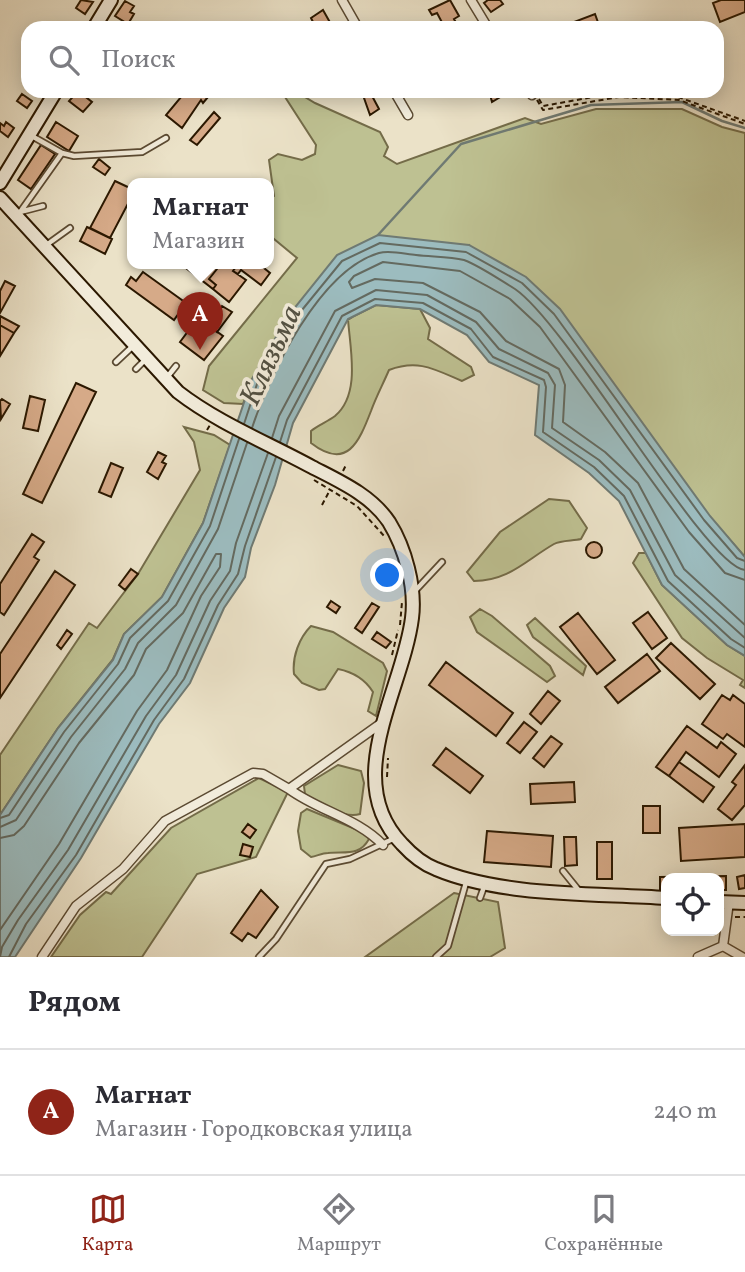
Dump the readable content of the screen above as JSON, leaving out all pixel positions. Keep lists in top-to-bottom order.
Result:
{
  "water": ["Клязьма"],
  "page": {
    "search": "Поиск",
    "popup": ["Магнат", "Магазин"],
    "pins": "A",
    "heading": "Рядом",
    "list": [
      {
        "mark": "A",
        "name": "Магнат",
        "note": "Магазин · Городковская улица",
        "value": "240 m"
      }
    ],
    "nav": ["Карта", "Маршрут", "Сохранённые"]
  }
}
